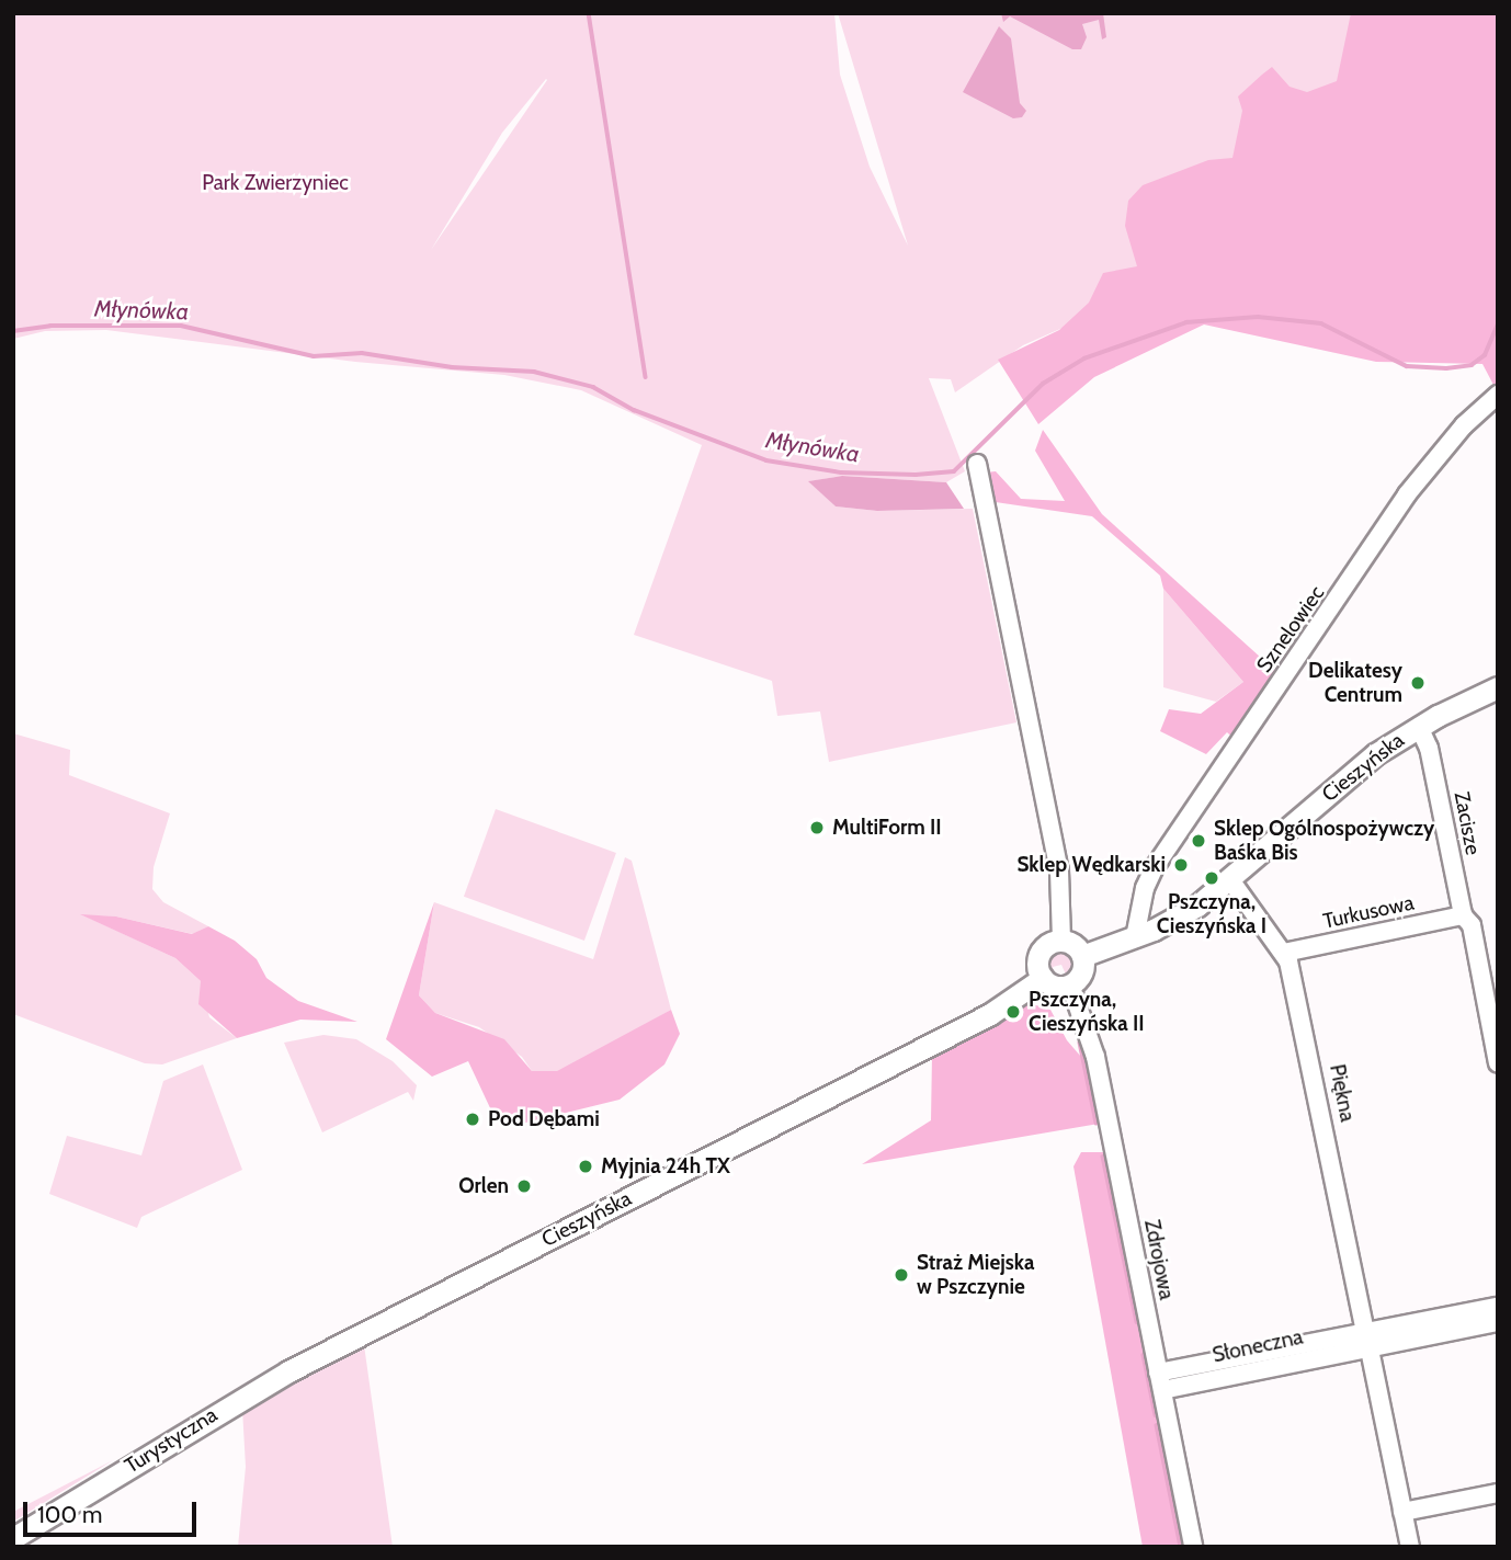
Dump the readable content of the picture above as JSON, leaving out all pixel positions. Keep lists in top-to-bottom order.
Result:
{
  "streets": {
    "main road": ["Cieszyńska", "Turystyczna"],
    "street": [
      "Sznelowiec",
      "Zacisze",
      "Turkusowa",
      "Piękna",
      "Zdrojowa",
      "Słoneczna"
    ]
  },
  "crossings": [
    ["Sznelowiec", "Cieszyńska"],
    ["Cieszyńska", "Zacisze"],
    ["Cieszyńska", "Piękna"],
    ["Cieszyńska", "Zdrojowa"],
    ["Cieszyńska", "Turystyczna"],
    ["Zacisze", "Turkusowa"],
    ["Turkusowa", "Piękna"],
    ["Piękna", "Słoneczna"],
    ["Zdrojowa", "Słoneczna"]
  ],
  "water": ["Młynówka"],
  "parks": ["Park Zwierzyniec"],
  "places": [
    "Delikatesy Centrum",
    "MultiForm II",
    "Sklep Ogólnospożywczy Baśka Bis",
    "Sklep Wędkarski",
    "Pszczyna, Cieszyńska I",
    "Pszczyna, Cieszyńska II",
    "Pod Dębami",
    "Myjnia 24h TX",
    "Orlen",
    "Straż Miejska w Pszczynie"
  ],
  "scale_bar": "100 m"
}
